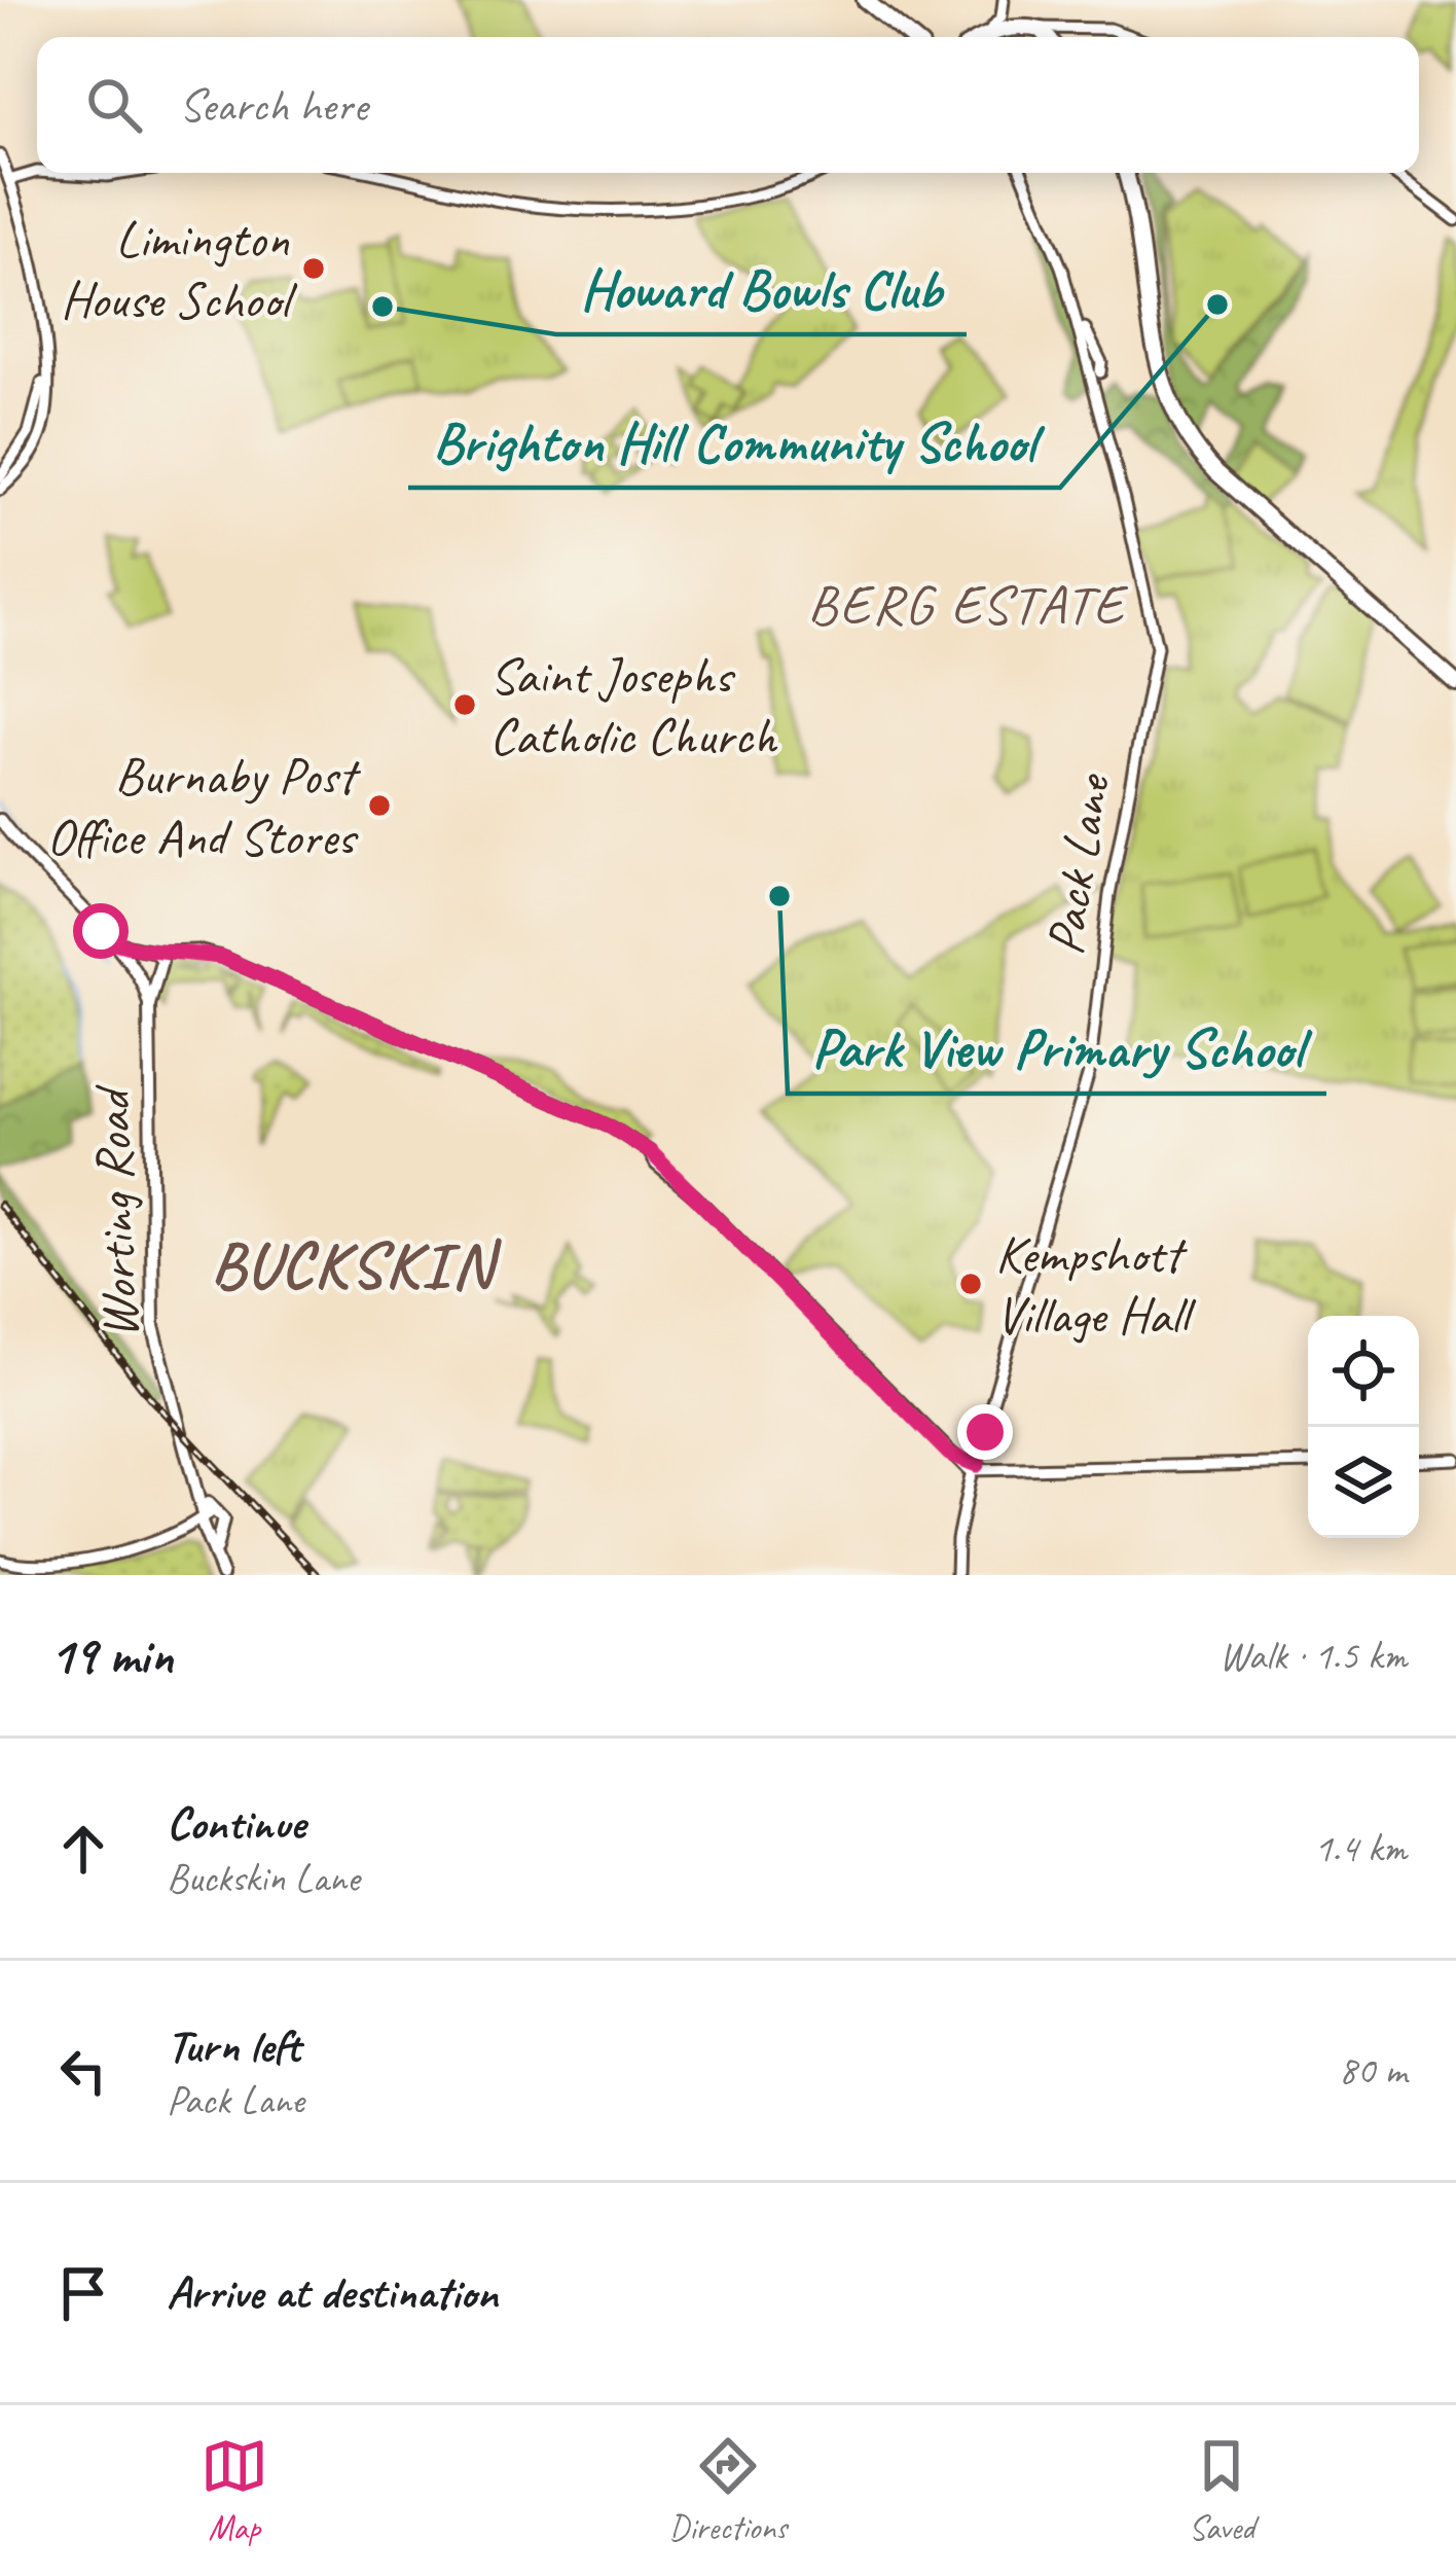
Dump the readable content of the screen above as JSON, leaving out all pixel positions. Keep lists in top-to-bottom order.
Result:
{
  "streets": {
    "main road": ["Worting Road"],
    "street": ["Pack Lane"]
  },
  "districts": ["BERG ESTATE", "BUCKSKIN"],
  "places": [
    "Limington House School",
    "Brighton Hill Community School",
    "Howard Bowls Club",
    "Saint Josephs Catholic Church",
    "Burnaby Post Office And Stores",
    "Park View Primary School",
    "Kempshott Village Hall"
  ],
  "page": {
    "search": "Search here",
    "heading": ["19 min", "Walk · 1.5 km"],
    "list": [
      ["Continue", "Buckskin Lane", "1.4 km"],
      ["Turn left", "Pack Lane", "80 m"],
      "Arrive at destination"
    ],
    "nav": ["Map", "Directions", "Saved"]
  }
}
